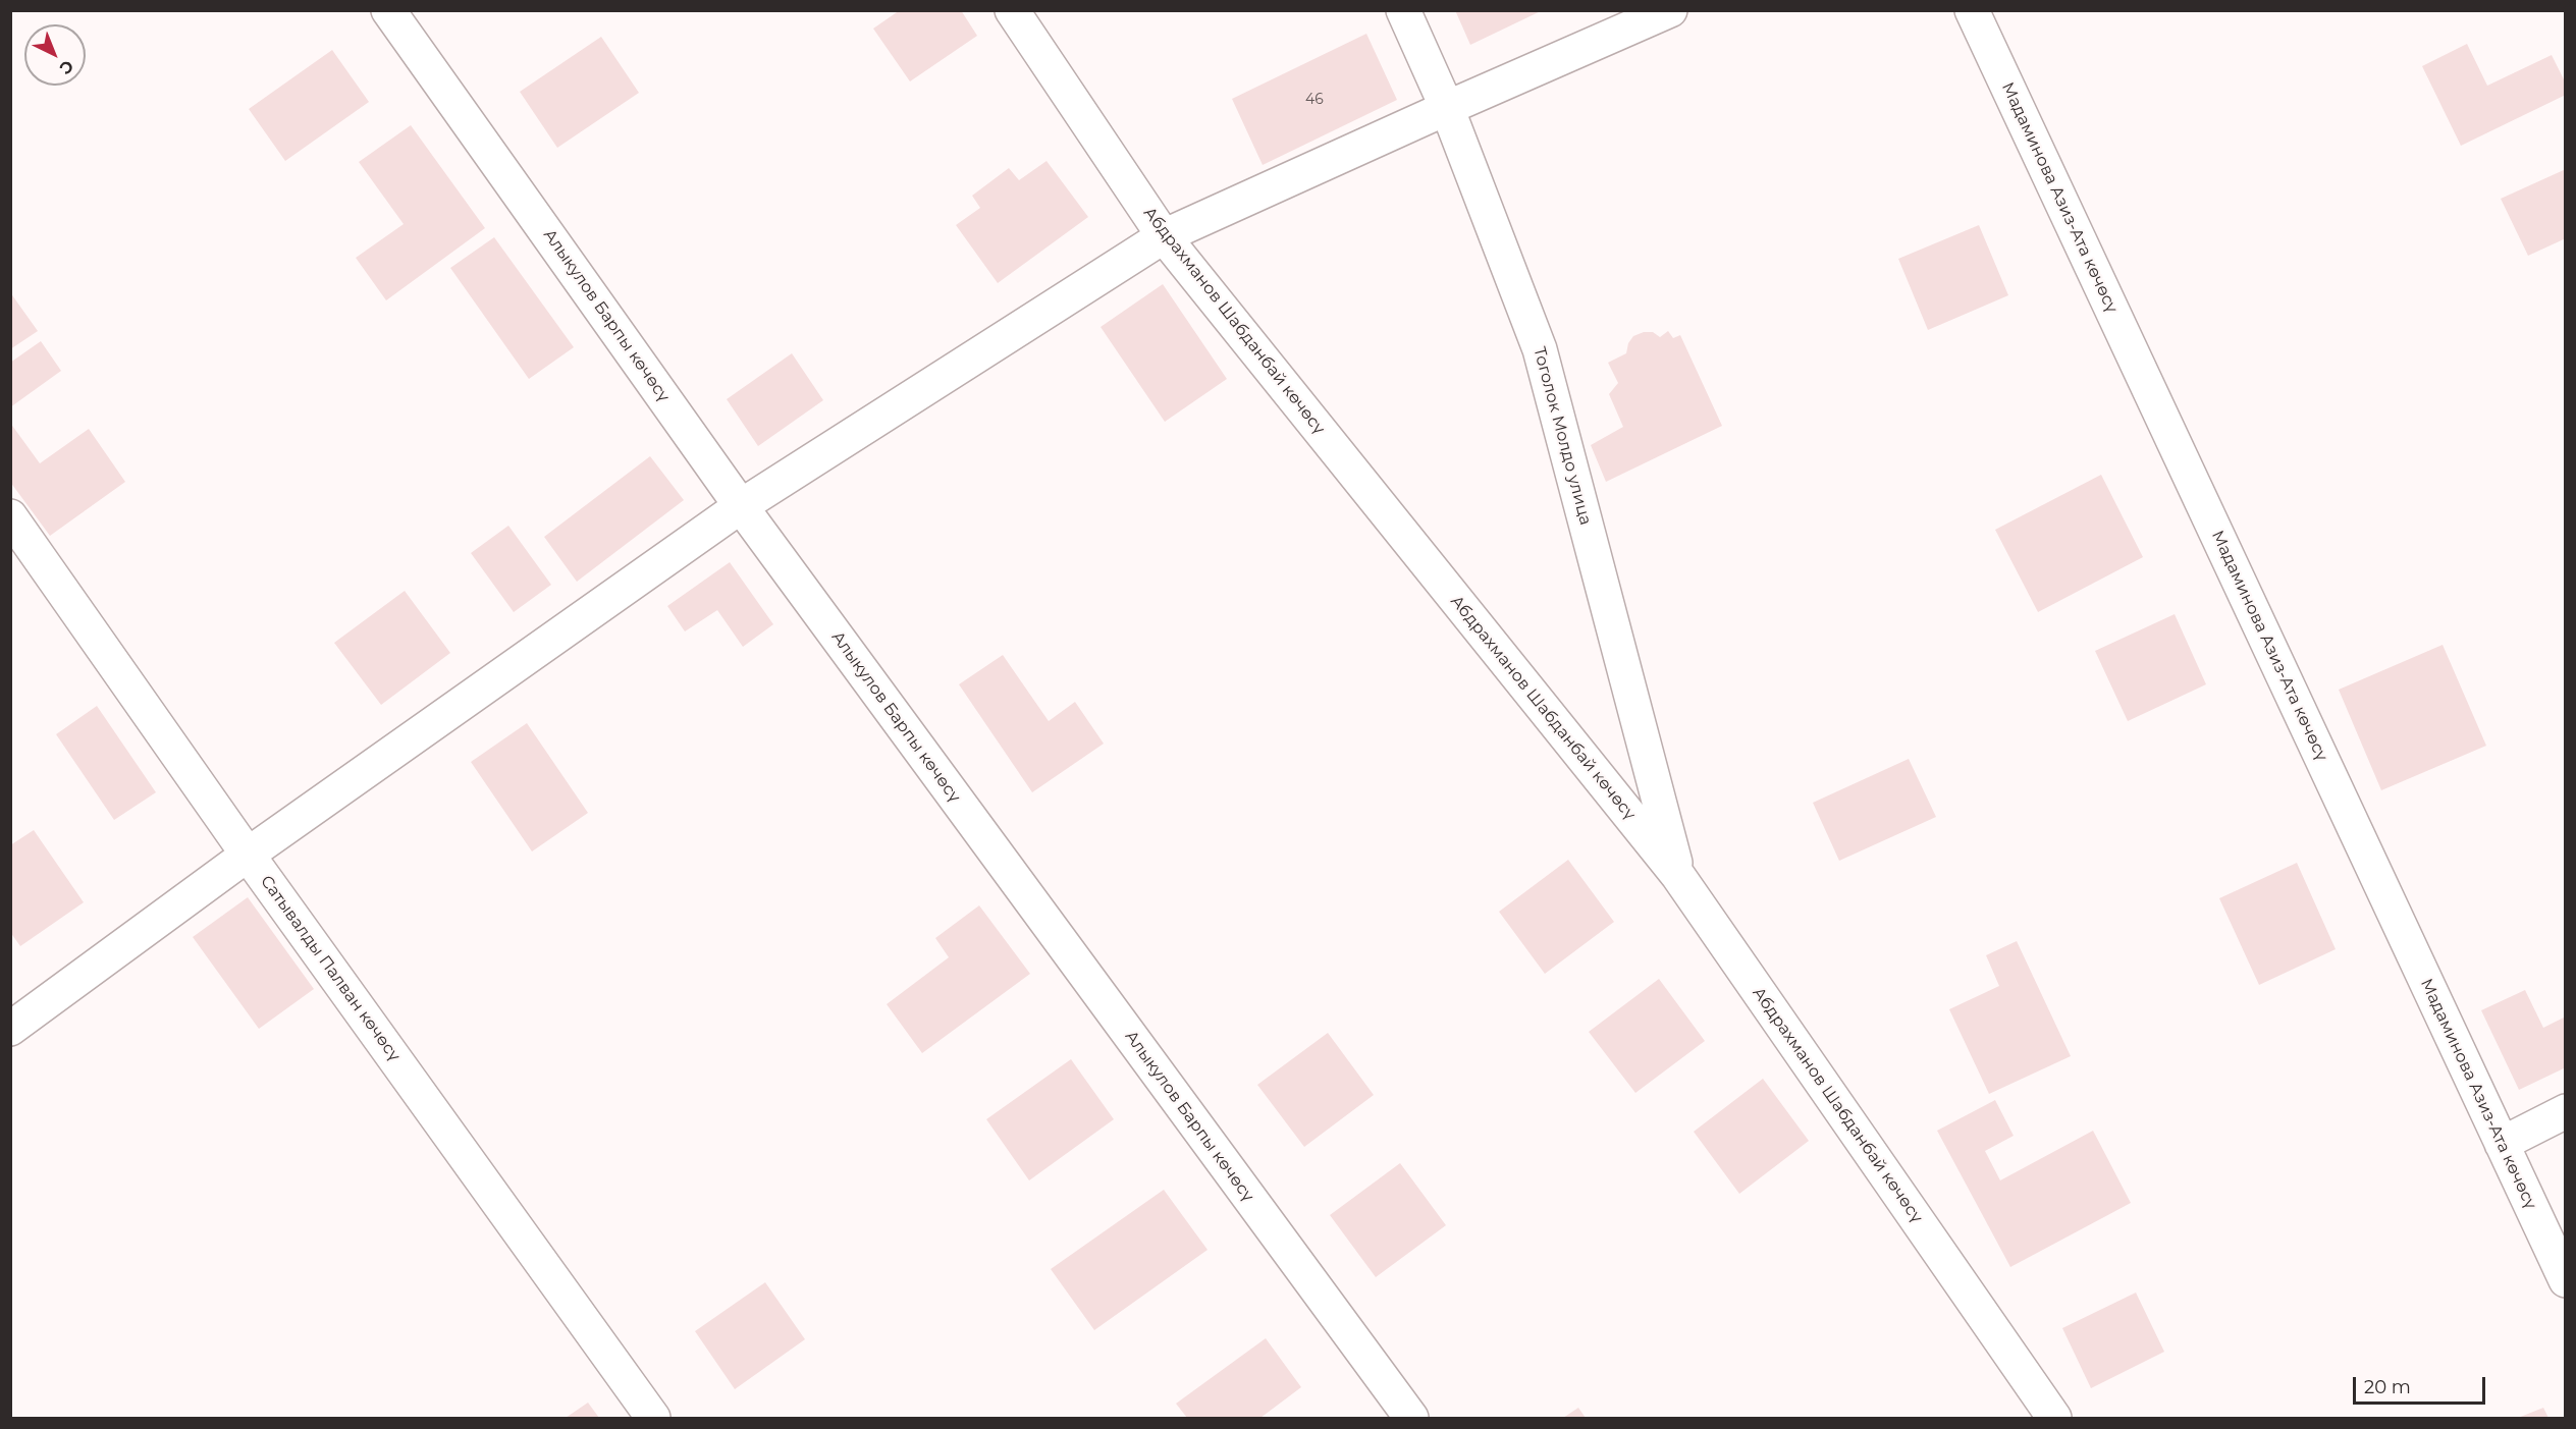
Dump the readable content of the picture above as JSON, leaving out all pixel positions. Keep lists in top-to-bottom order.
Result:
{
  "streets": {
    "street": [
      "Мадаминова Азиз-Ата көчөсү",
      "Алыкулов Барпы көчөсү",
      "Абдрахманов Шабданбай көчөсү",
      "Тоголок Молдо улица",
      "Сатывалды Палван көчөсү"
    ]
  },
  "crossings": [
    ["Абдрахманов Шабданбай көчөсү", "Тоголок Молдо улица"]
  ],
  "house_numbers": ["46"],
  "scale_bar": "20 m",
  "north": "bottom right"
}
